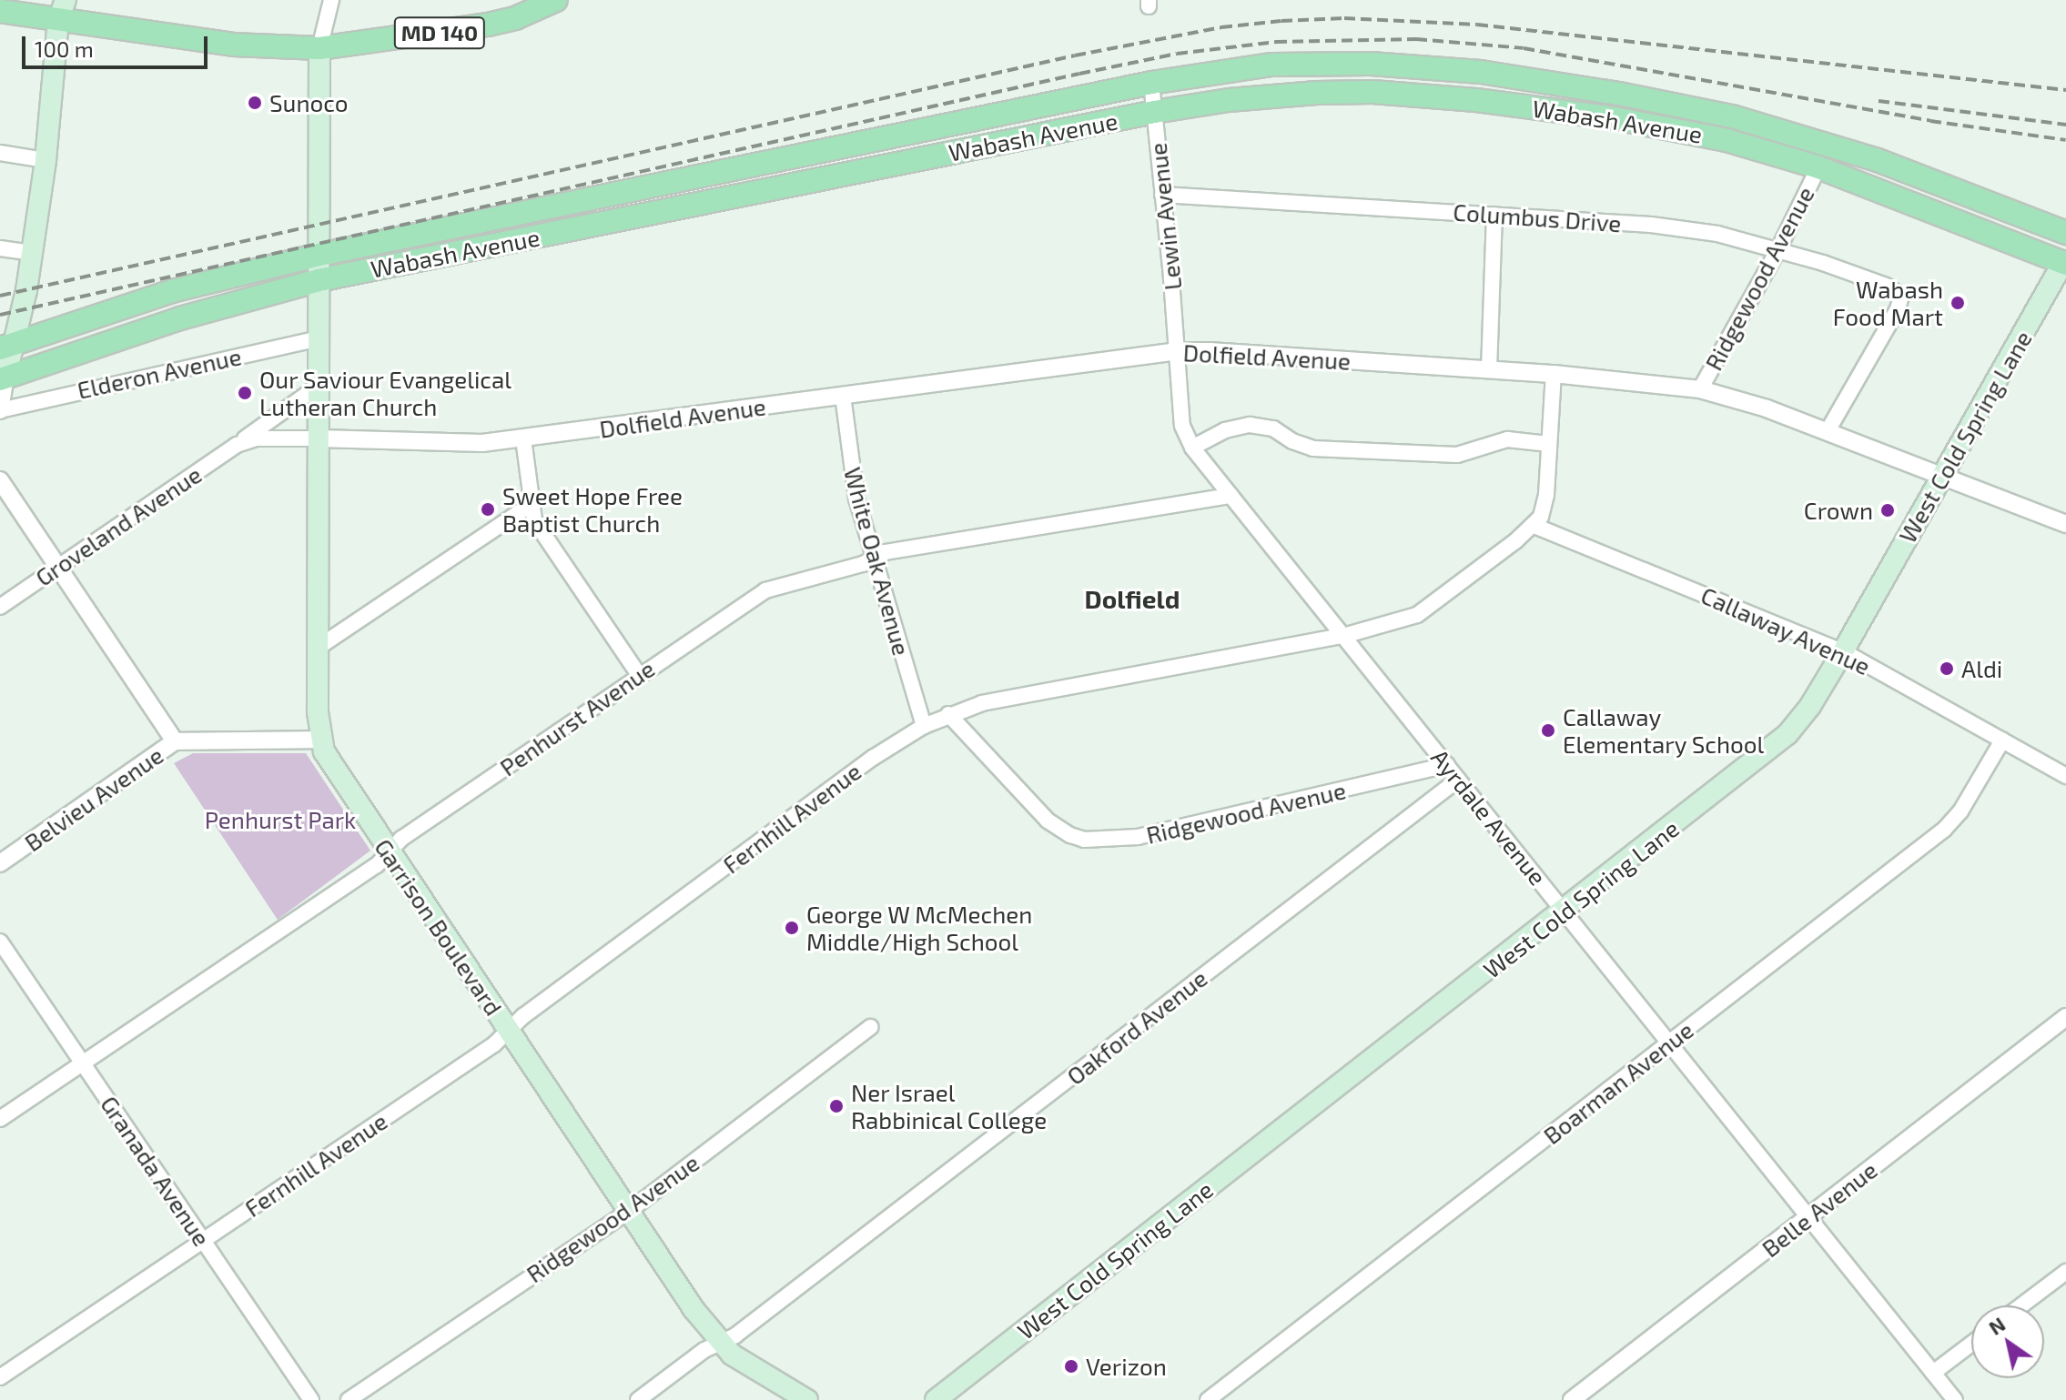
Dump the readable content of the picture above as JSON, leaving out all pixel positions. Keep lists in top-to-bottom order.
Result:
{
  "streets": {
    "main road": [
      "MD 140",
      "Wabash Avenue",
      "West Cold Spring Lane",
      "Garrison Boulevard"
    ],
    "street": [
      "Lewin Avenue",
      "Columbus Drive",
      "Ridgewood Avenue",
      "Dolfield Avenue",
      "Elderon Avenue",
      "Groveland Avenue",
      "White Oak Avenue",
      "Callaway Avenue",
      "Penhurst Avenue",
      "Belvieu Avenue",
      "Ayrdale Avenue",
      "Fernhill Avenue",
      "Oakford Avenue",
      "Boarman Avenue",
      "Granada Avenue",
      "Belle Avenue"
    ]
  },
  "crossings": [
    ["MD 140", "Garrison Boulevard"],
    ["Wabash Avenue", "Lewin Avenue"],
    ["Wabash Avenue", "Ridgewood Avenue"],
    ["Wabash Avenue", "West Cold Spring Lane"],
    ["Wabash Avenue", "Garrison Boulevard"],
    ["Lewin Avenue", "Columbus Drive"],
    ["Lewin Avenue", "Dolfield Avenue"],
    ["Lewin Avenue", "Ayrdale Avenue"],
    ["Columbus Drive", "Ridgewood Avenue"],
    ["Columbus Drive", "Dolfield Avenue"],
    ["Ridgewood Avenue", "Dolfield Avenue"],
    ["Ridgewood Avenue", "Ayrdale Avenue"],
    ["Ridgewood Avenue", "Fernhill Avenue"],
    ["Ridgewood Avenue", "Garrison Boulevard"],
    ["Dolfield Avenue", "West Cold Spring Lane"],
    ["Dolfield Avenue", "Groveland Avenue"],
    ["Dolfield Avenue", "White Oak Avenue"],
    ["Dolfield Avenue", "Ayrdale Avenue"],
    ["Dolfield Avenue", "Garrison Boulevard"],
    ["Elderon Avenue", "Garrison Boulevard"],
    ["West Cold Spring Lane", "Callaway Avenue"],
    ["West Cold Spring Lane", "Ayrdale Avenue"],
    ["Groveland Avenue", "Garrison Boulevard"],
    ["White Oak Avenue", "Penhurst Avenue"],
    ["White Oak Avenue", "Fernhill Avenue"],
    ["Callaway Avenue", "Fernhill Avenue"],
    ["Callaway Avenue", "Boarman Avenue"],
    ["Penhurst Avenue", "Ayrdale Avenue"],
    ["Penhurst Avenue", "Garrison Boulevard"],
    ["Penhurst Avenue", "Granada Avenue"],
    ["Belvieu Avenue", "Garrison Boulevard"],
    ["Ayrdale Avenue", "Fernhill Avenue"],
    ["Ayrdale Avenue", "Oakford Avenue"],
    ["Ayrdale Avenue", "Boarman Avenue"],
    ["Ayrdale Avenue", "Belle Avenue"],
    ["Fernhill Avenue", "Garrison Boulevard"],
    ["Fernhill Avenue", "Granada Avenue"],
    ["Garrison Boulevard", "Oakford Avenue"]
  ],
  "districts": ["Dolfield"],
  "parks": ["Penhurst Park"],
  "places": [
    "Sunoco",
    "Wabash Food Mart",
    "Our Saviour Evangelical Lutheran Church",
    "Sweet Hope Free Baptist Church",
    "Crown",
    "Aldi",
    "Callaway Elementary School",
    "George W McMechen Middle/High School",
    "Ner Israel Rabbinical College",
    "Verizon"
  ],
  "scale_bar": "100 m",
  "north": "top left"
}
